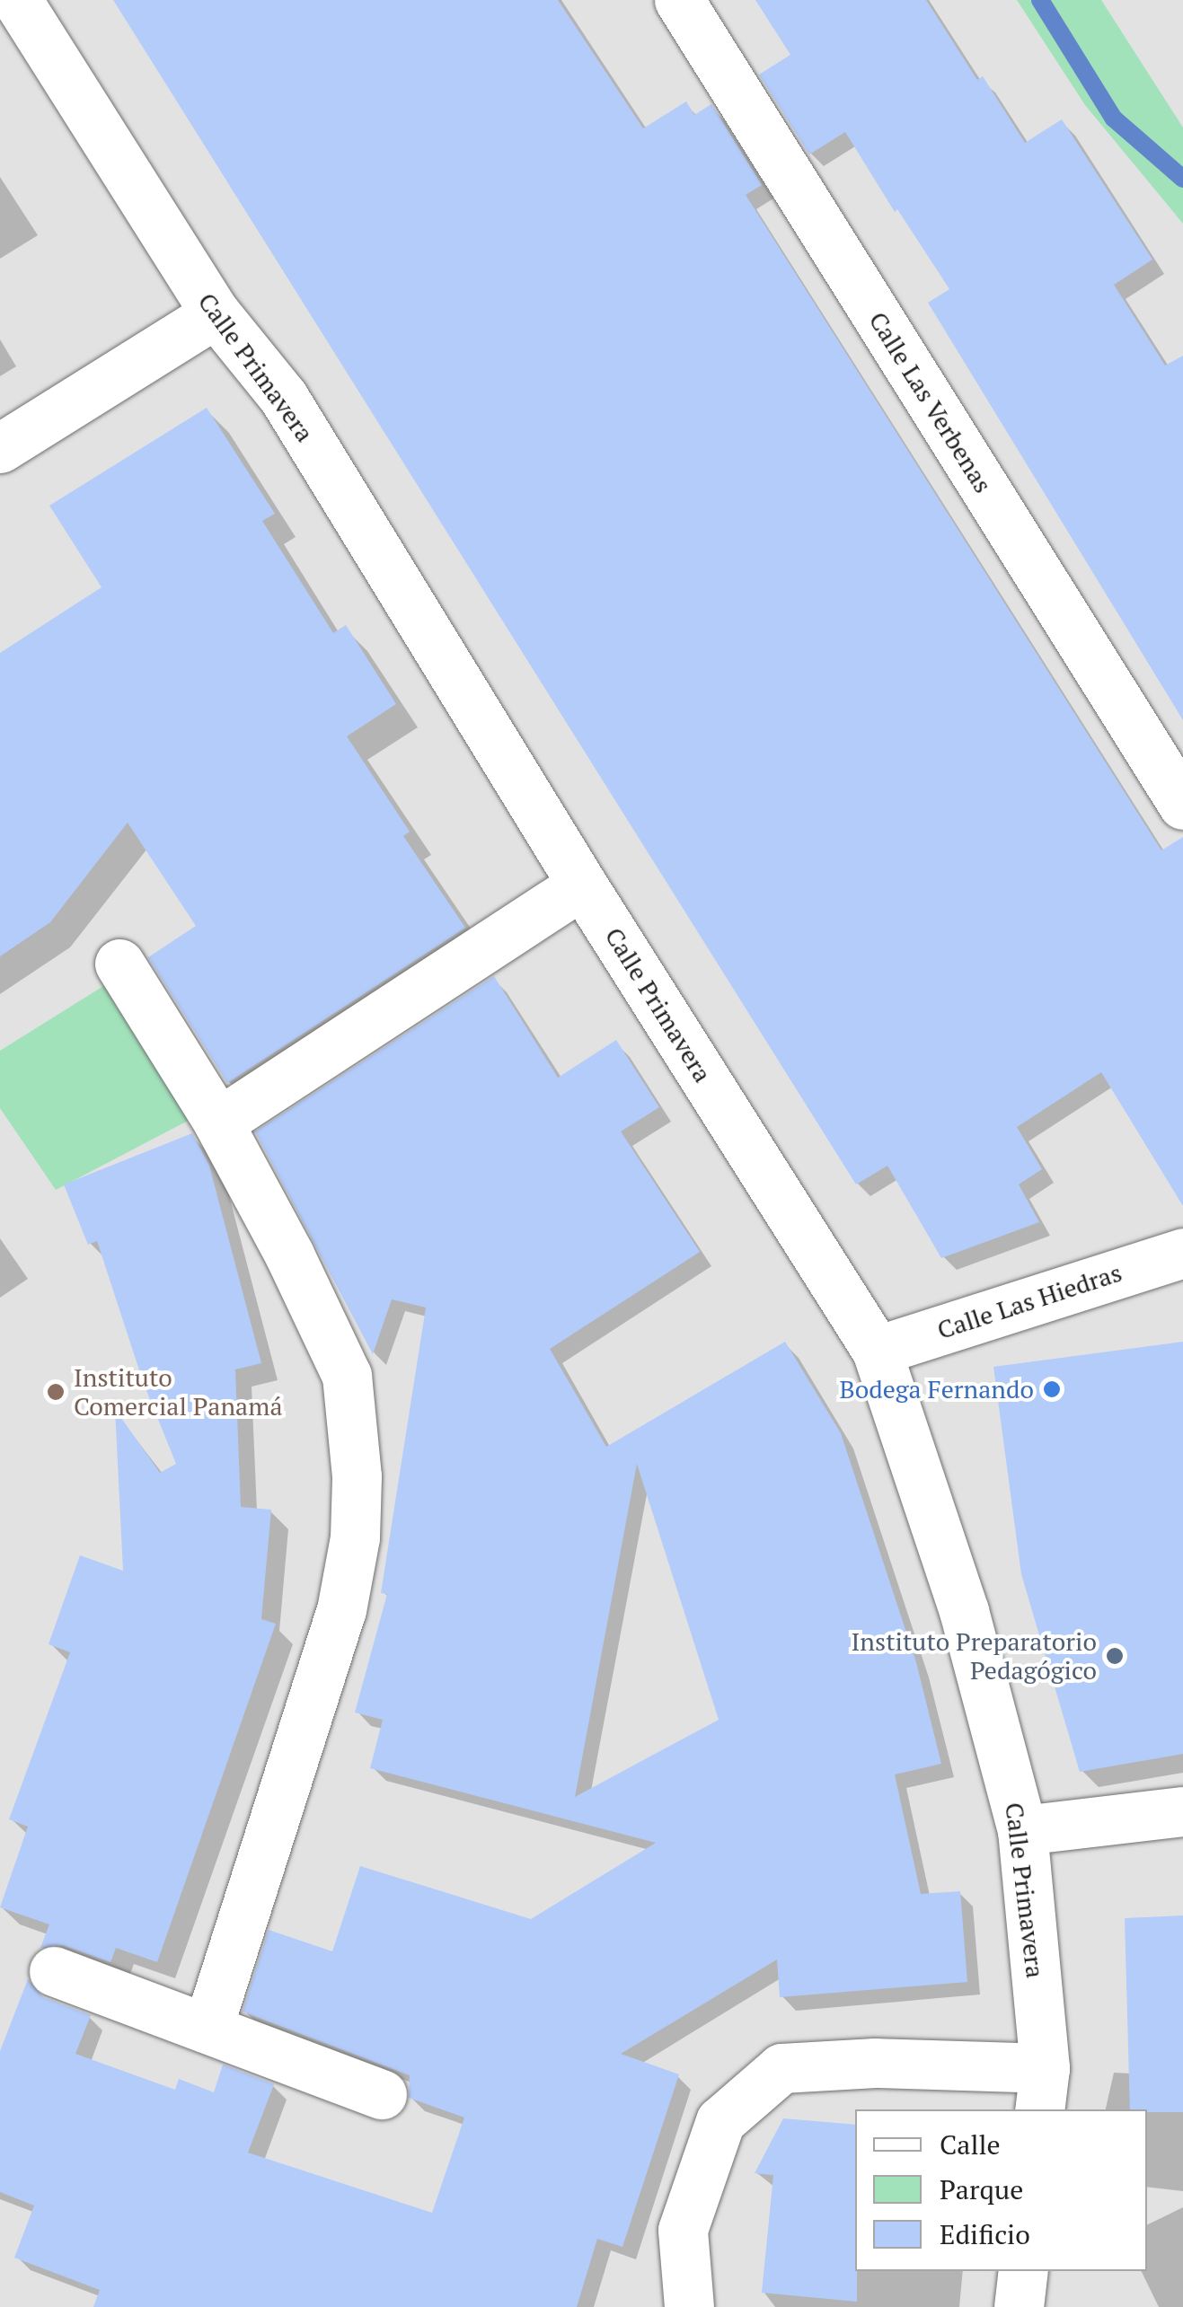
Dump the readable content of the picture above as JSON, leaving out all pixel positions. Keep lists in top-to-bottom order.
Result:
{
  "streets": {
    "street": ["Calle Primavera", "Calle Las Verbenas", "Calle Las Hiedras"]
  },
  "crossings": [
    ["Calle Primavera", "Calle Las Hiedras"]
  ],
  "places": ["Bodega Fernando", "Instituto Comercial Panamá", "Instituto Preparatorio Pedagógico"],
  "legend": ["Calle", "Parque", "Edificio"]
}
